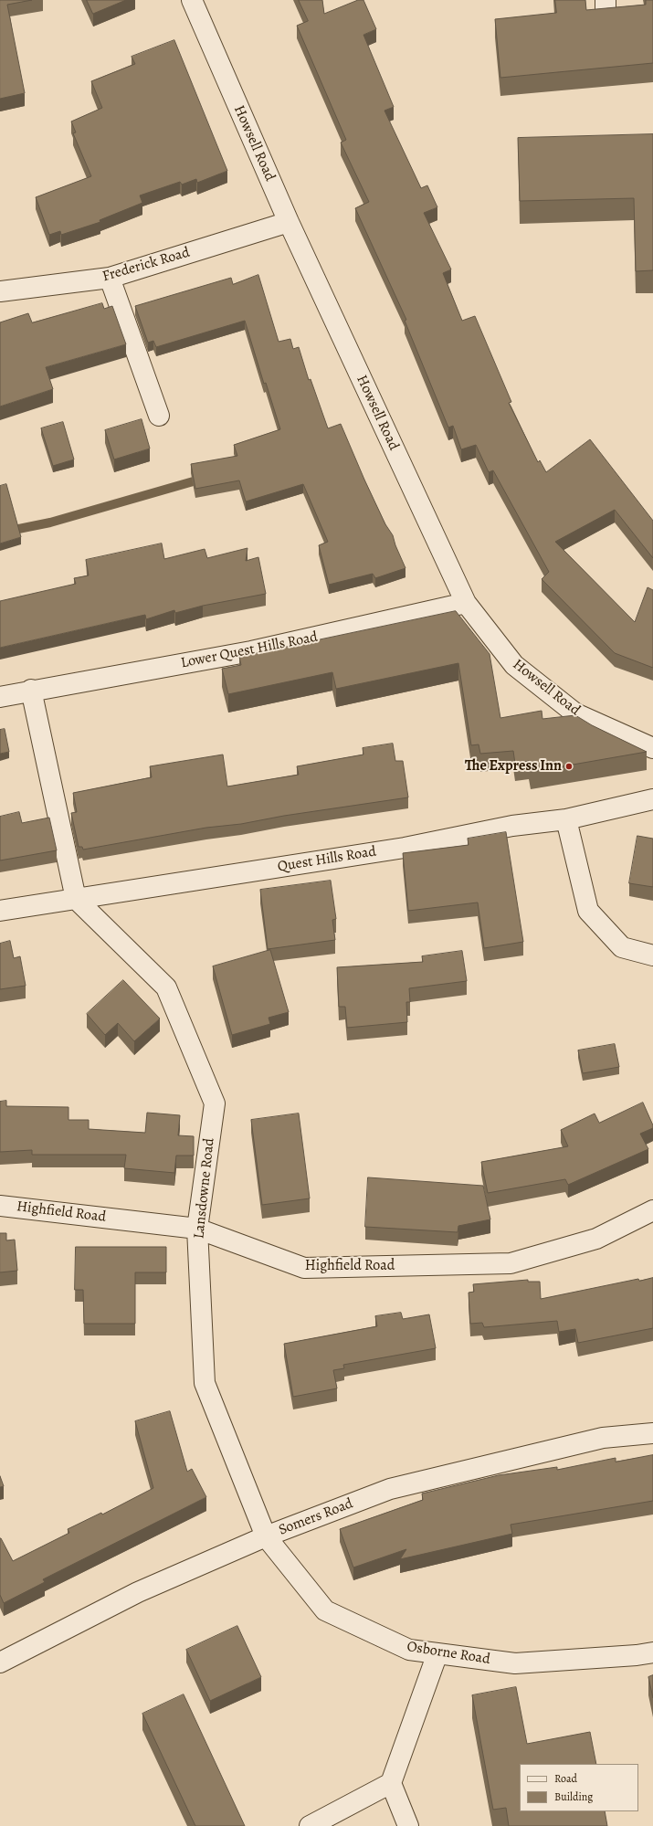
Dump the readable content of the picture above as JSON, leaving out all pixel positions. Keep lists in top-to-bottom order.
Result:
{
  "streets": {
    "street": [
      "Howsell Road",
      "Frederick Road",
      "Lower Quest Hills Road",
      "Quest Hills Road",
      "Lansdowne Road",
      "Highfield Road",
      "Somers Road",
      "Osborne Road"
    ]
  },
  "crossings": [
    ["Howsell Road", "Frederick Road"],
    ["Howsell Road", "Lower Quest Hills Road"],
    ["Quest Hills Road", "Lansdowne Road"],
    ["Lansdowne Road", "Highfield Road"],
    ["Lansdowne Road", "Somers Road"],
    ["Lansdowne Road", "Osborne Road"],
    ["Somers Road", "Osborne Road"]
  ],
  "places": ["The Express Inn"],
  "legend": ["Road", "Building"]
}
